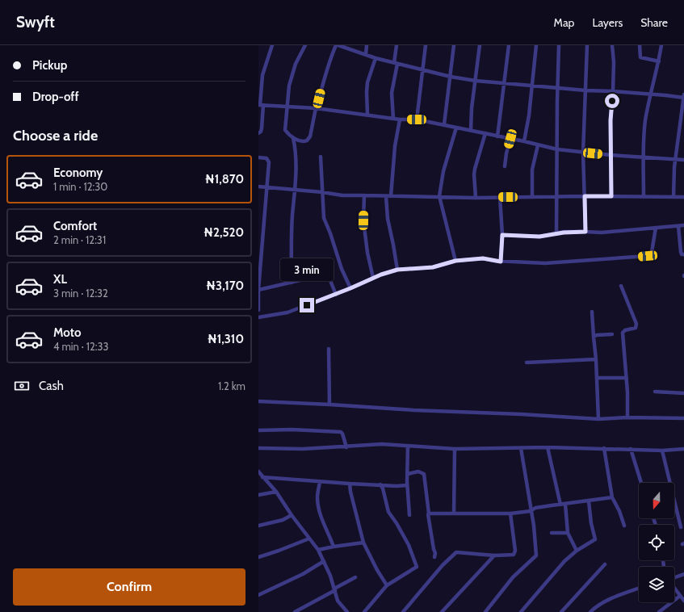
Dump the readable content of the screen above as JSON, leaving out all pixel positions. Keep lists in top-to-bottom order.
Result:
{
  "north": "bottom",
  "page": {
    "header": "Swyft",
    "nav": ["Map", "Layers", "Share"],
    "banner": ["Pickup", "Drop-off"],
    "heading": "Choose a ride",
    "list": [
      {
        "name": "Economy",
        "note": "1 min · 12:30",
        "value": "₦1,870"
      },
      {
        "name": "Comfort",
        "note": "2 min · 12:31",
        "value": "₦2,520"
      },
      {
        "name": "XL",
        "note": "3 min · 12:32",
        "value": "₦3,170"
      },
      {
        "name": "Moto",
        "note": "4 min · 12:33",
        "value": "₦1,310"
      }
    ],
    "bubble": "3 min",
    "pay": ["Cash", "1.2 km"],
    "buttons": "Confirm"
  }
}
